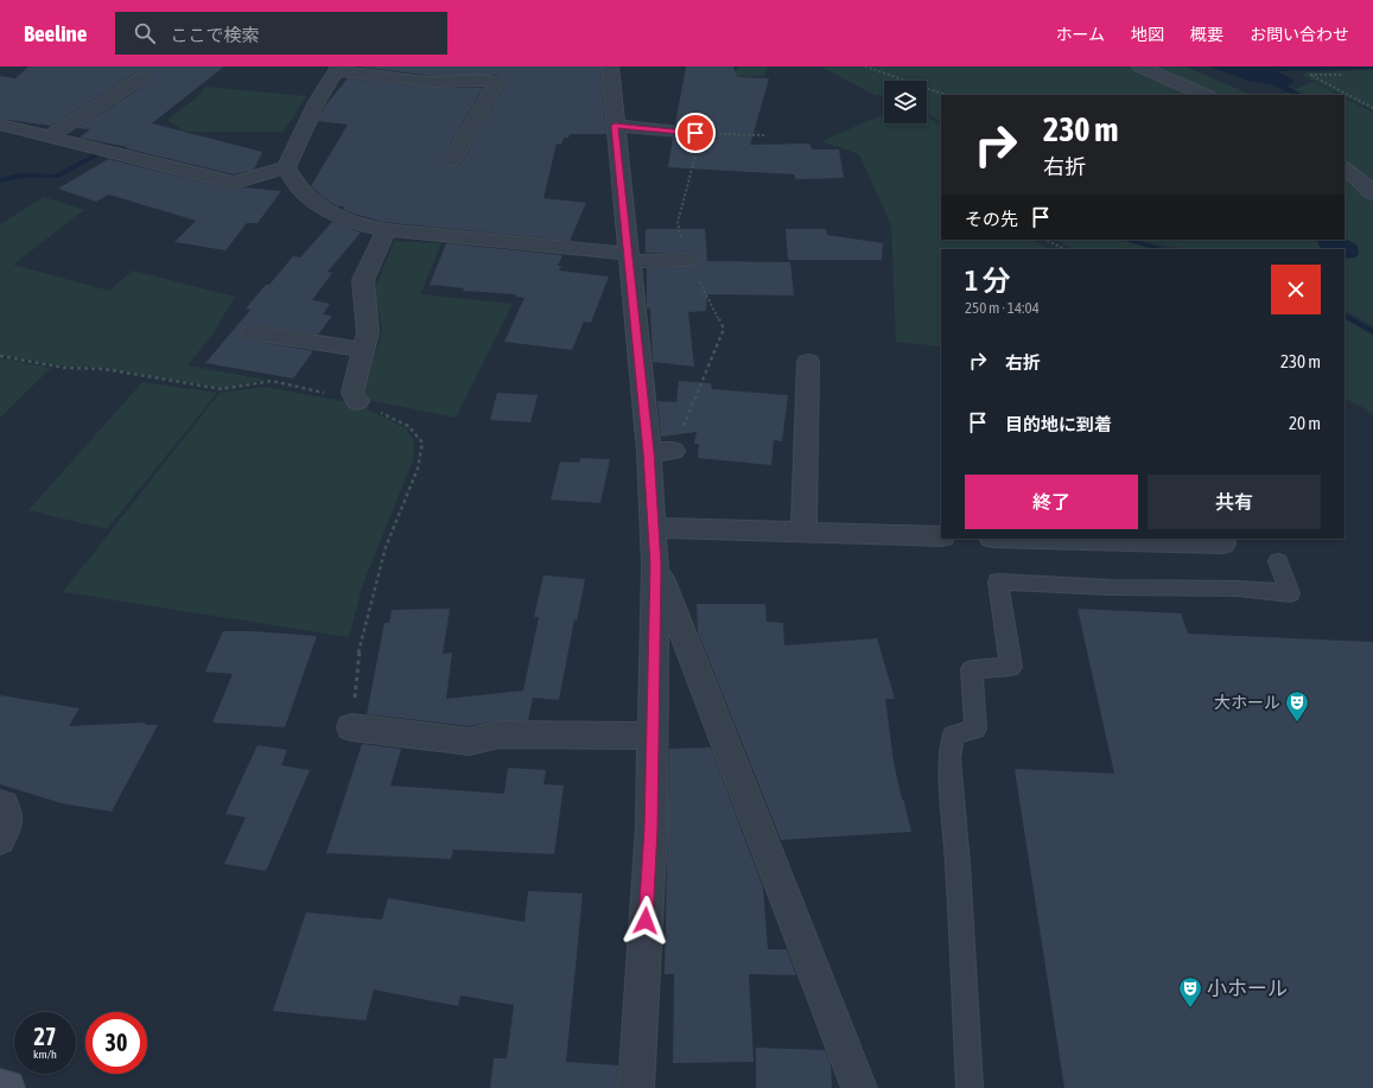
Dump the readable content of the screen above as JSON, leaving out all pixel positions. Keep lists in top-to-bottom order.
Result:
{
  "places": {
    "theatre": ["大ホール", "小ホール"]
  },
  "page": {
    "header": "Beeline",
    "search": "ここで検索",
    "nav": [
      "ホーム",
      "地図",
      "概要",
      "お問い合わせ"
    ],
    "turn": ["230 m", "右折"],
    "then": "その先",
    "heading": ["1 分", "250 m · 14:04"],
    "list": [
      {
        "name": "右折",
        "value": "230 m"
      },
      {
        "name": "目的地に到着",
        "value": "20 m"
      }
    ],
    "buttons": ["終了", "共有"],
    "speed": "27 km/h",
    "limit": "30"
  }
}
